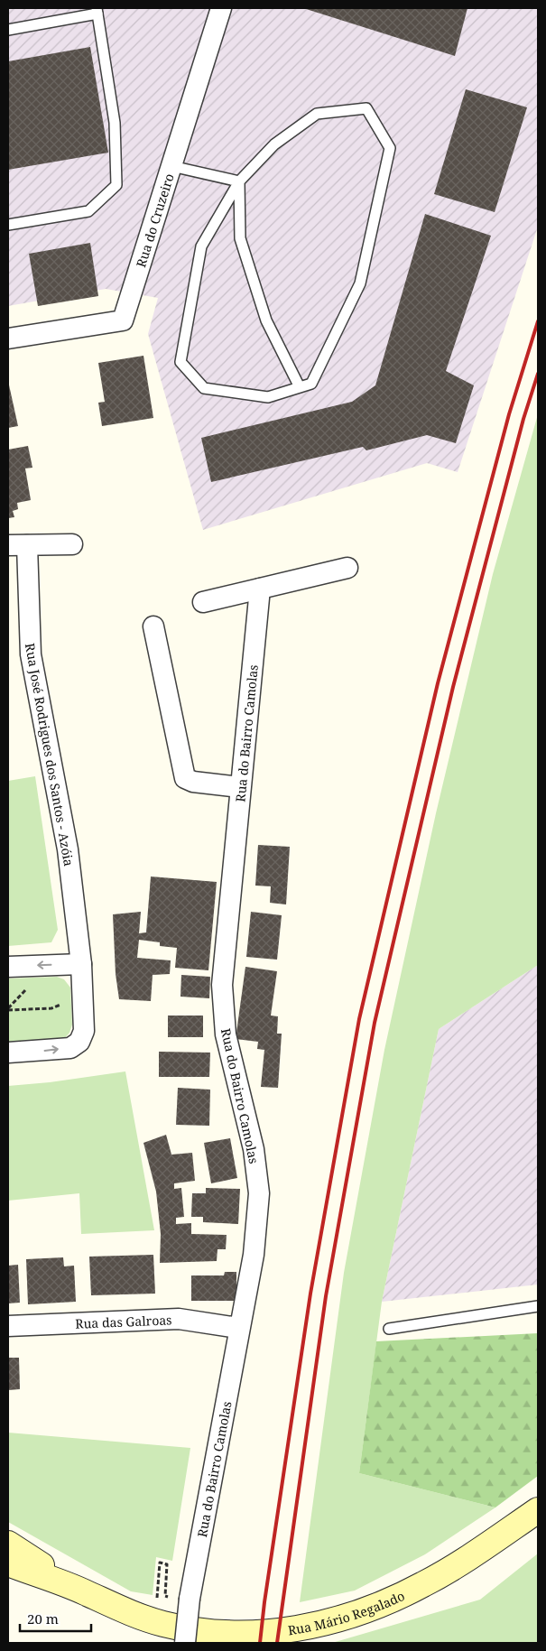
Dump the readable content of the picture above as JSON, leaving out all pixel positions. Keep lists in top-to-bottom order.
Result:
{
  "streets": {
    "main road": ["Rua Mário Regalado"],
    "street": [
      "Rua do Cruzeiro",
      "Rua do Bairro Camolas",
      "Rua José Rodrigues dos Santos - Azóia",
      "Rua das Galroas"
    ]
  },
  "crossings": [
    ["Rua do Bairro Camolas", "Rua das Galroas"]
  ],
  "scale_bar": "20 m"
}
